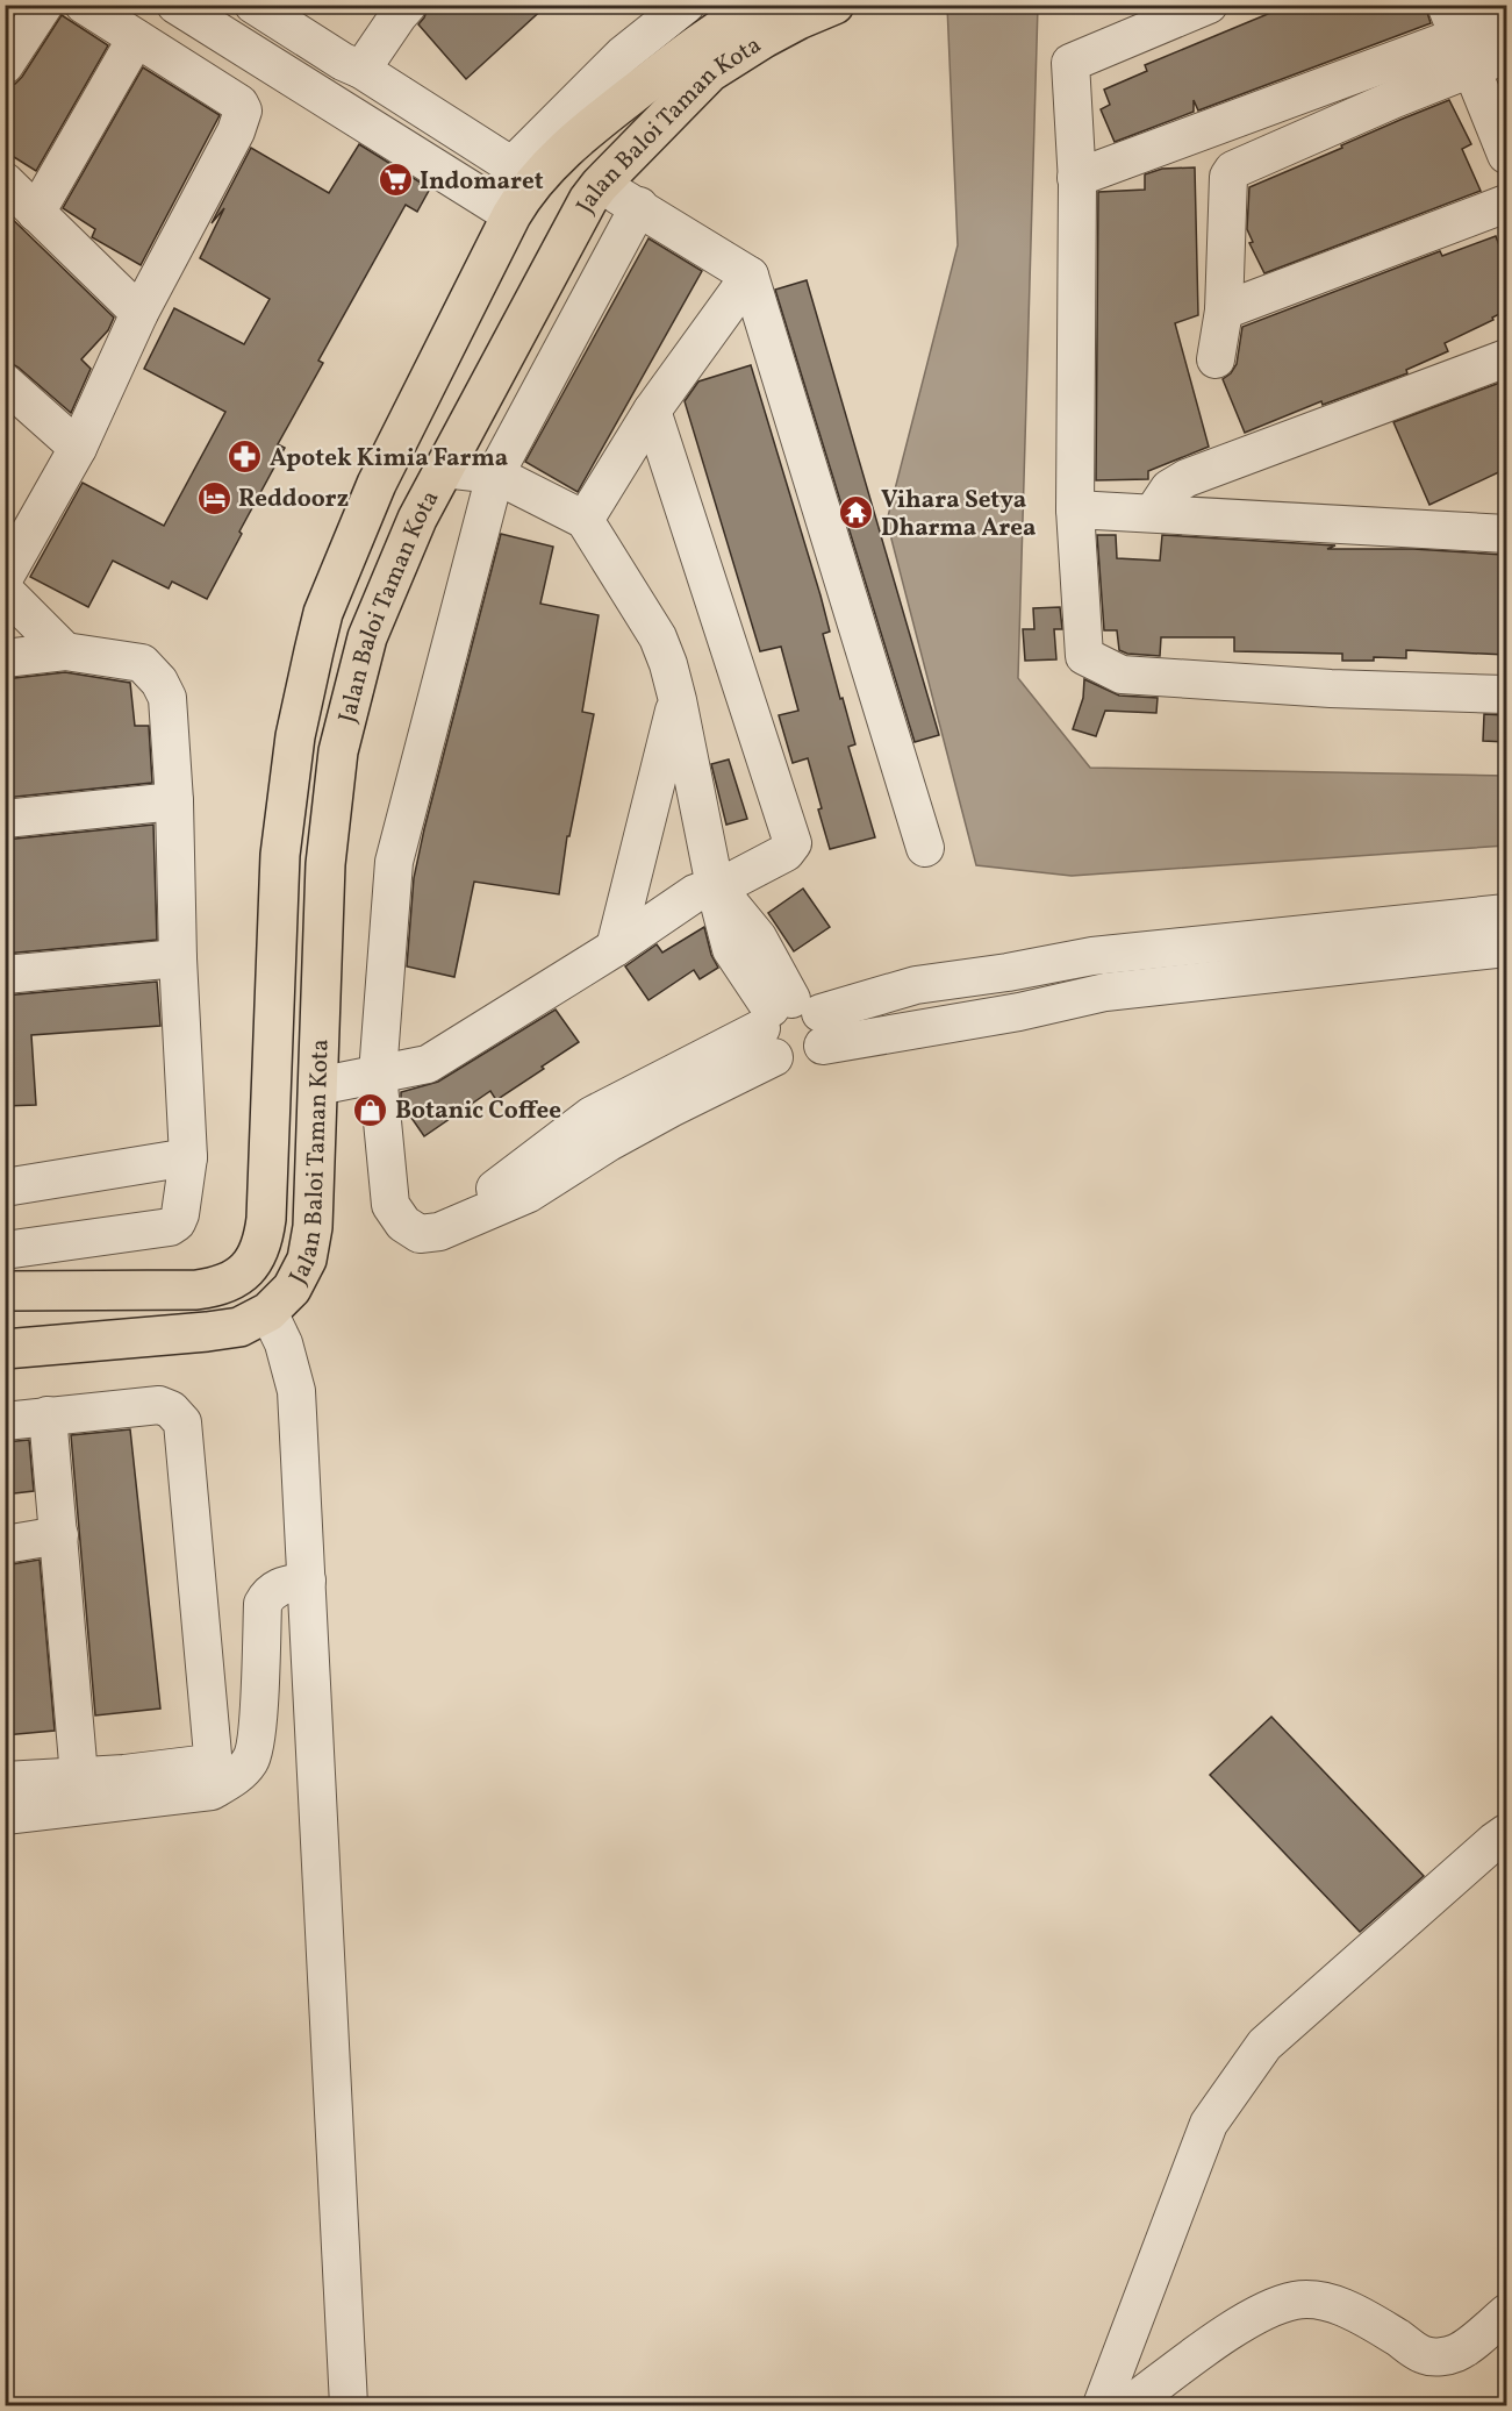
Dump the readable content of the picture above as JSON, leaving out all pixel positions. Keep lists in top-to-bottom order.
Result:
{
  "streets": {
    "highway": ["Jalan Baloi Taman Kota"]
  },
  "places": {
    "supermarket": ["Indomaret"],
    "pharmacy": ["Apotek Kimia Farma"],
    "hotel": ["Reddoorz"],
    "temple": ["Vihara Setya Dharma Area"],
    "shop": ["Botanic Coffee"]
  }
}
